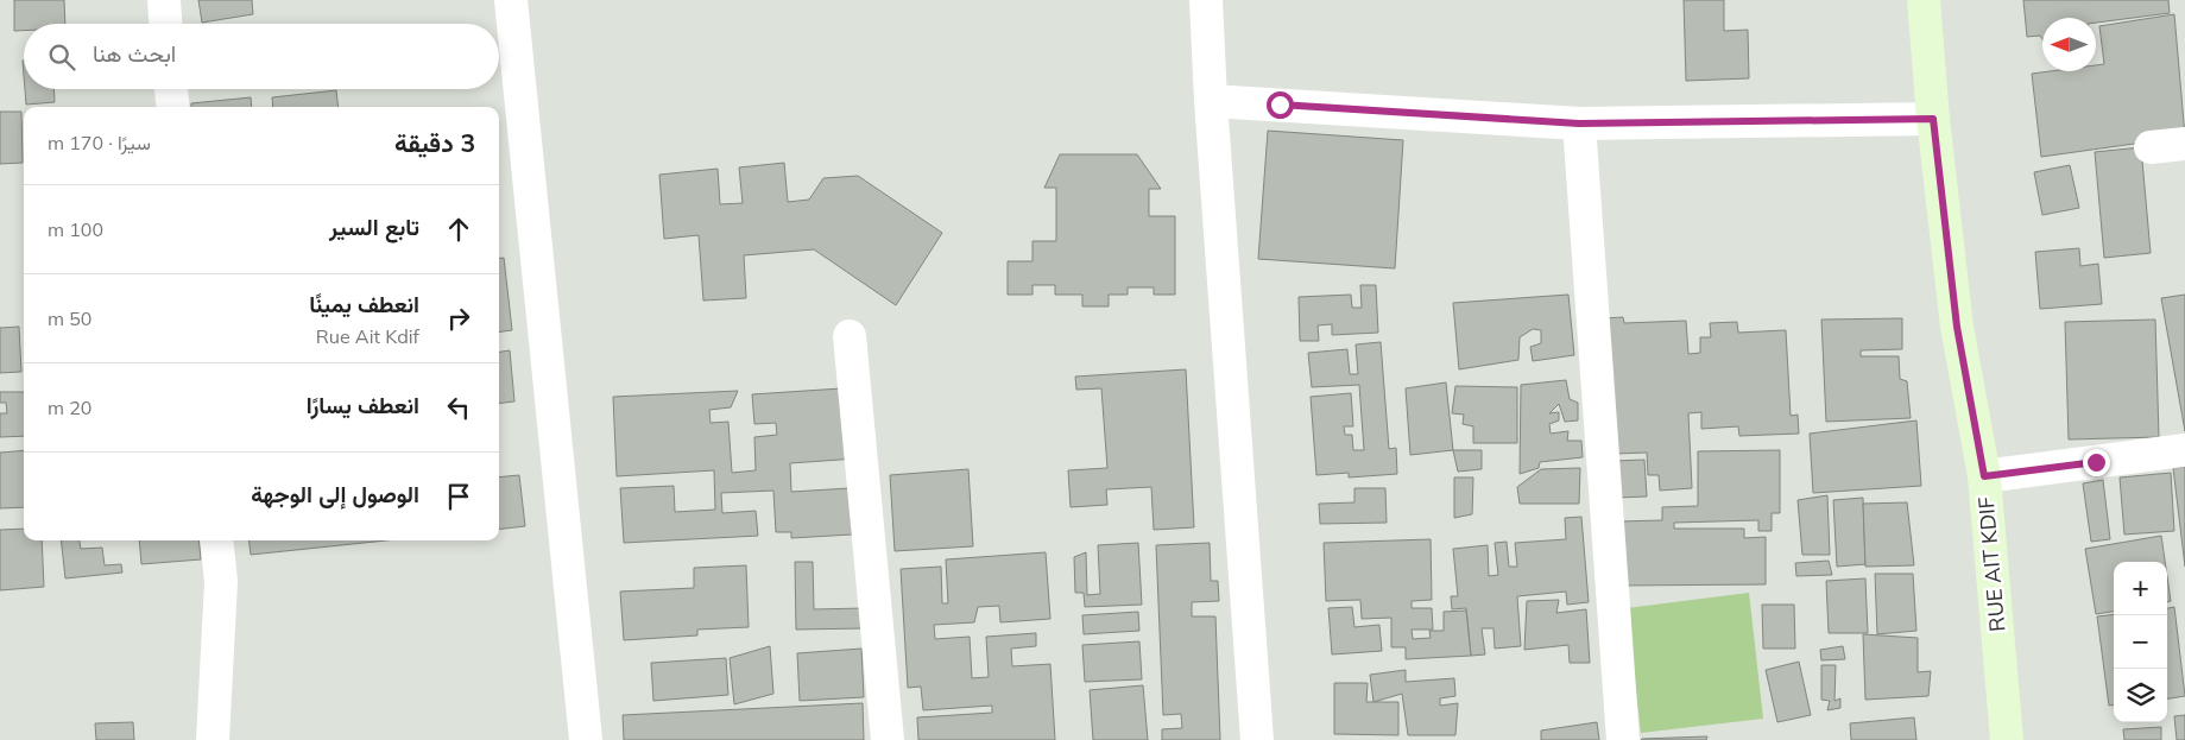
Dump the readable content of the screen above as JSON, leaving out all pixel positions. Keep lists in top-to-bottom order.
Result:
{
  "streets": {
    "street": ["RUE AIT KDIF"]
  },
  "north": "left",
  "page": {
    "search": "ابحث هنا",
    "heading": ["3 دقيقة", "سيرًا · 170 m"],
    "list": [
      ["تابع السير", "100 m"],
      ["انعطف يمينًا", "Rue Ait Kdif", "50 m"],
      ["انعطف يسارًا", "20 m"],
      "الوصول إلى الوجهة"
    ],
    "map_buttons": ["+", "−"]
  }
}
